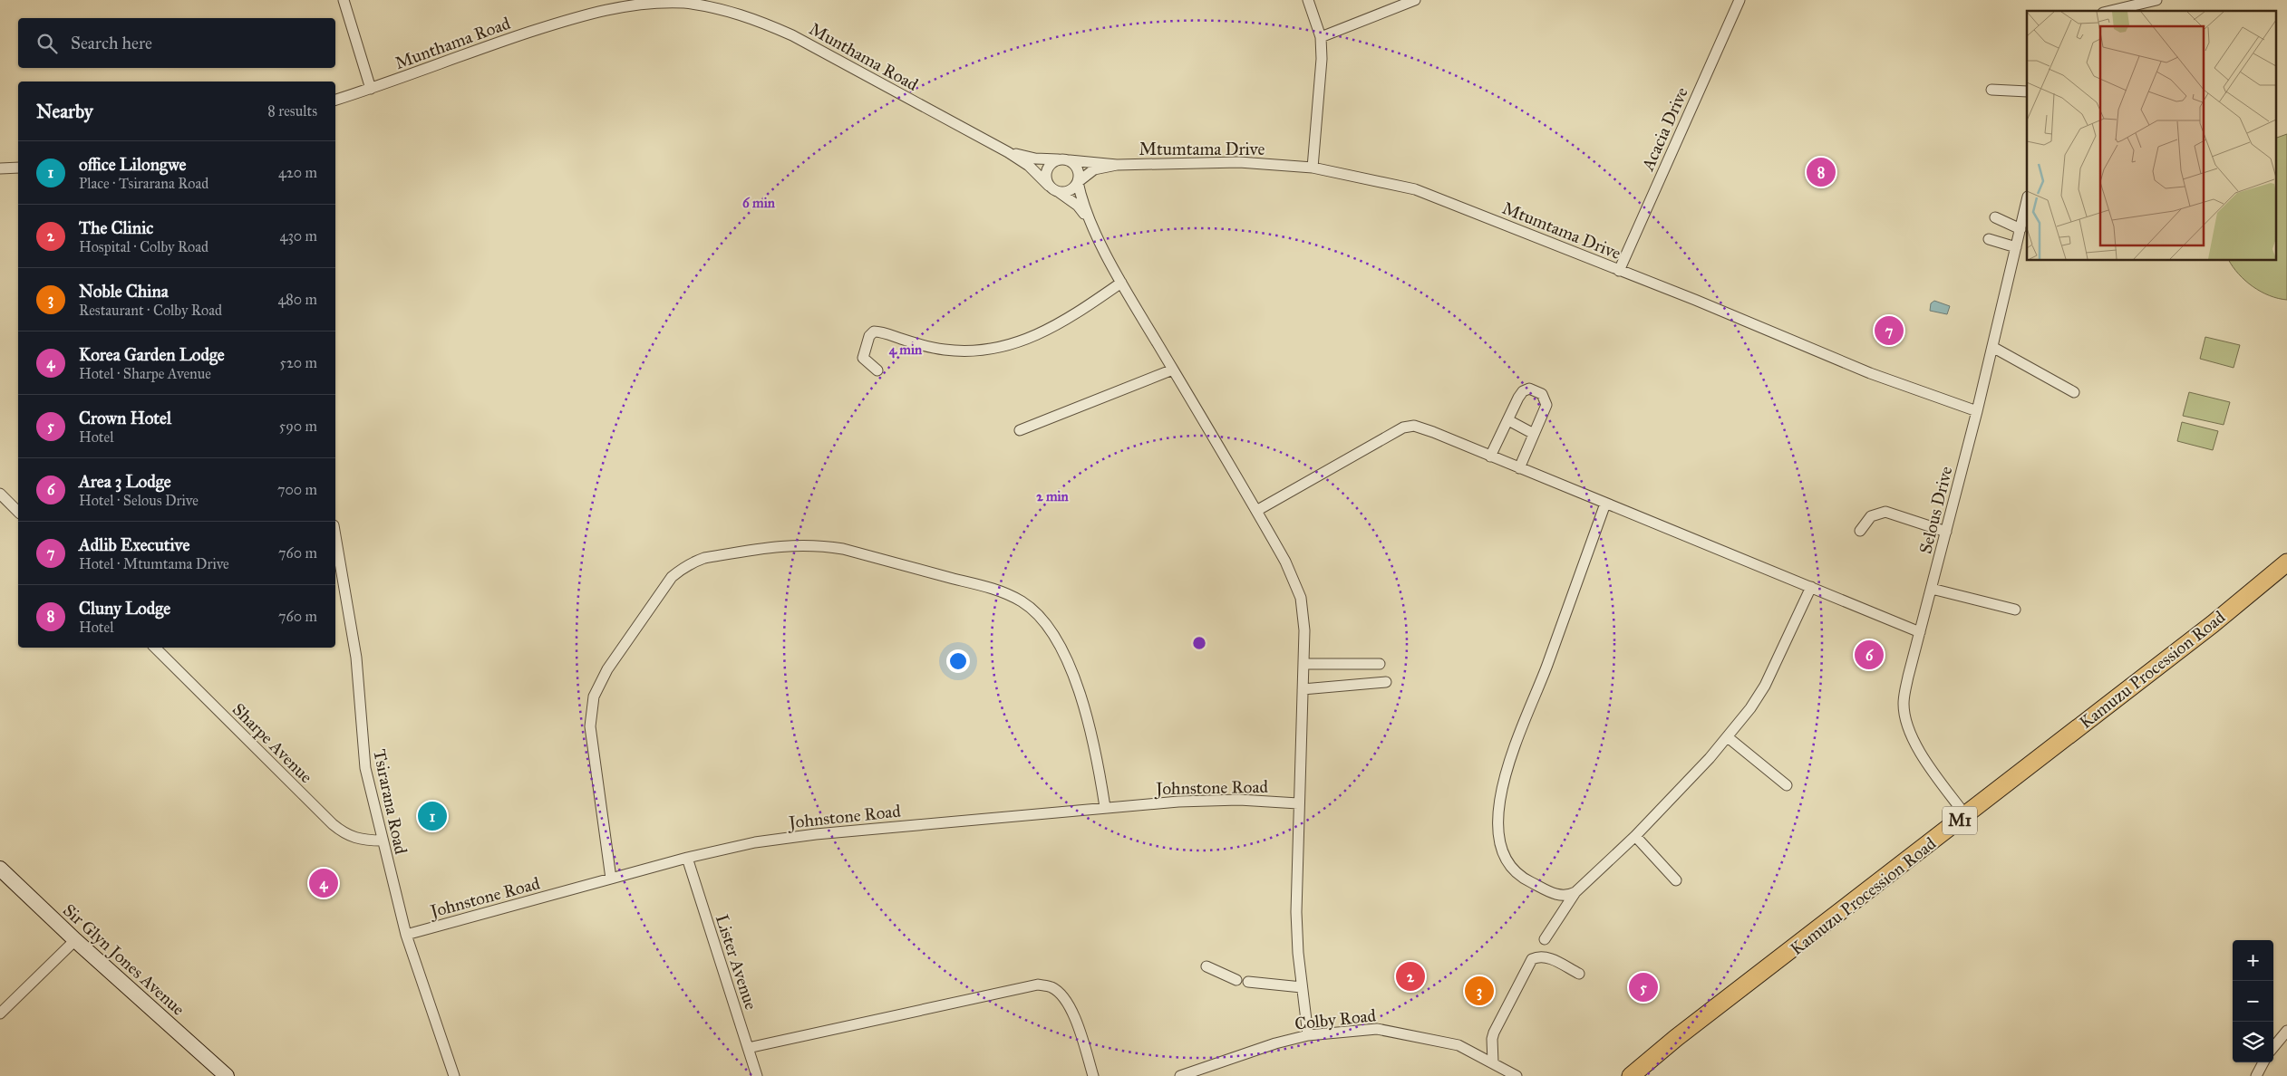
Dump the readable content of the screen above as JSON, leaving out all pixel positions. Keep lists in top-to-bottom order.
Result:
{
  "streets": {
    "highway": ["Kamuzu Procession Road", "M1"],
    "main road": ["Sir Glyn Jones Avenue"],
    "street": [
      "Munthama Road",
      "Acacia Drive",
      "Mtumtama Drive",
      "Selous Drive",
      "Sharpe Avenue",
      "Johnstone Road",
      "Tsirarana Road",
      "Lister Avenue",
      "Colby Road"
    ]
  },
  "crossings": [
    ["Acacia Drive", "Mtumtama Drive"],
    ["Mtumtama Drive", "Selous Drive"],
    ["Selous Drive", "Kamuzu Procession Road"],
    ["Sharpe Avenue", "Tsirarana Road"],
    ["Johnstone Road", "Tsirarana Road"],
    ["Johnstone Road", "Lister Avenue"]
  ],
  "page": {
    "search": "Search here",
    "heading": ["Nearby", "8 results"],
    "list": [
      {
        "mark": "1",
        "name": "office Lilongwe",
        "note": "Place · Tsirarana Road",
        "value": "420 m"
      },
      {
        "mark": "2",
        "name": "The Clinic",
        "note": "Hospital · Colby Road",
        "value": "430 m"
      },
      {
        "mark": "3",
        "name": "Noble China",
        "note": "Restaurant · Colby Road",
        "value": "480 m"
      },
      {
        "mark": "4",
        "name": "Korea Garden Lodge",
        "note": "Hotel · Sharpe Avenue",
        "value": "520 m"
      },
      {
        "mark": "5",
        "name": "Crown Hotel",
        "note": "Hotel",
        "value": "590 m"
      },
      {
        "mark": "6",
        "name": "Area 3 Lodge",
        "note": "Hotel · Selous Drive",
        "value": "700 m"
      },
      {
        "mark": "7",
        "name": "Adlib Executive",
        "note": "Hotel · Mtumtama Drive",
        "value": "760 m"
      },
      {
        "mark": "8",
        "name": "Cluny Lodge",
        "note": "Hotel",
        "value": "760 m"
      }
    ],
    "pins": [
      "8",
      "7",
      "6",
      "1",
      "4",
      "2",
      "5",
      "3"
    ],
    "map_buttons": ["+", "−"]
  },
  "rings": ["6 min", "4 min", "2 min"]
}
